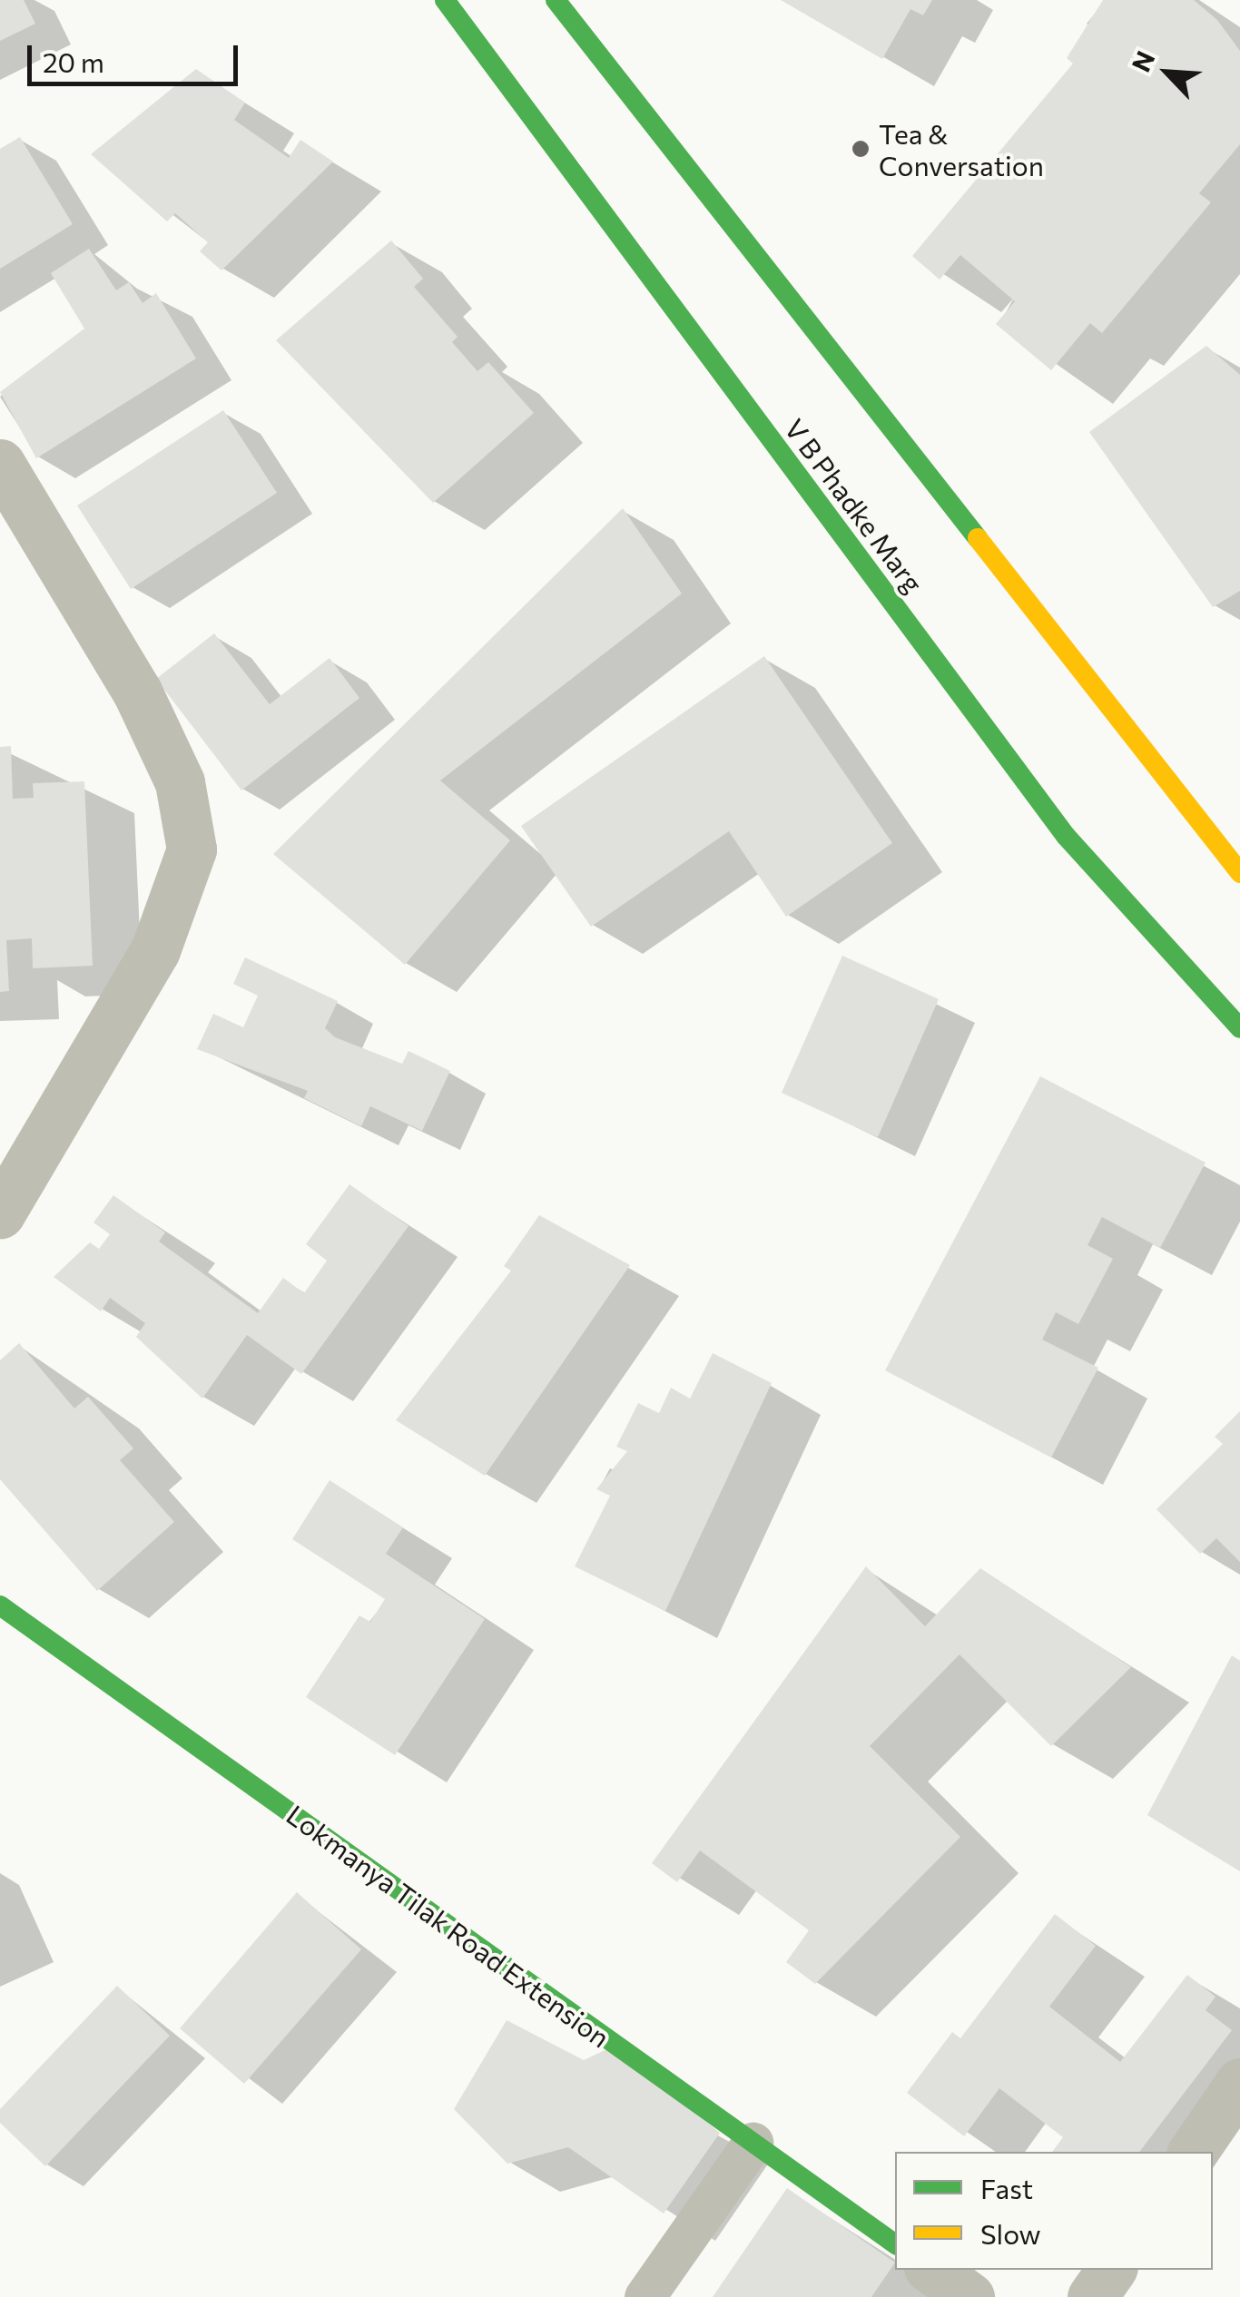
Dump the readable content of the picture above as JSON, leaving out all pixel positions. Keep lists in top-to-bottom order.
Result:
{
  "streets": {
    "street": ["V B Phadke Marg", "Lokmanya Tilak Road Extension"]
  },
  "places": ["Tea & Conversation"],
  "legend": ["Fast", "Slow"],
  "scale_bar": "20 m",
  "north": "top left"
}
